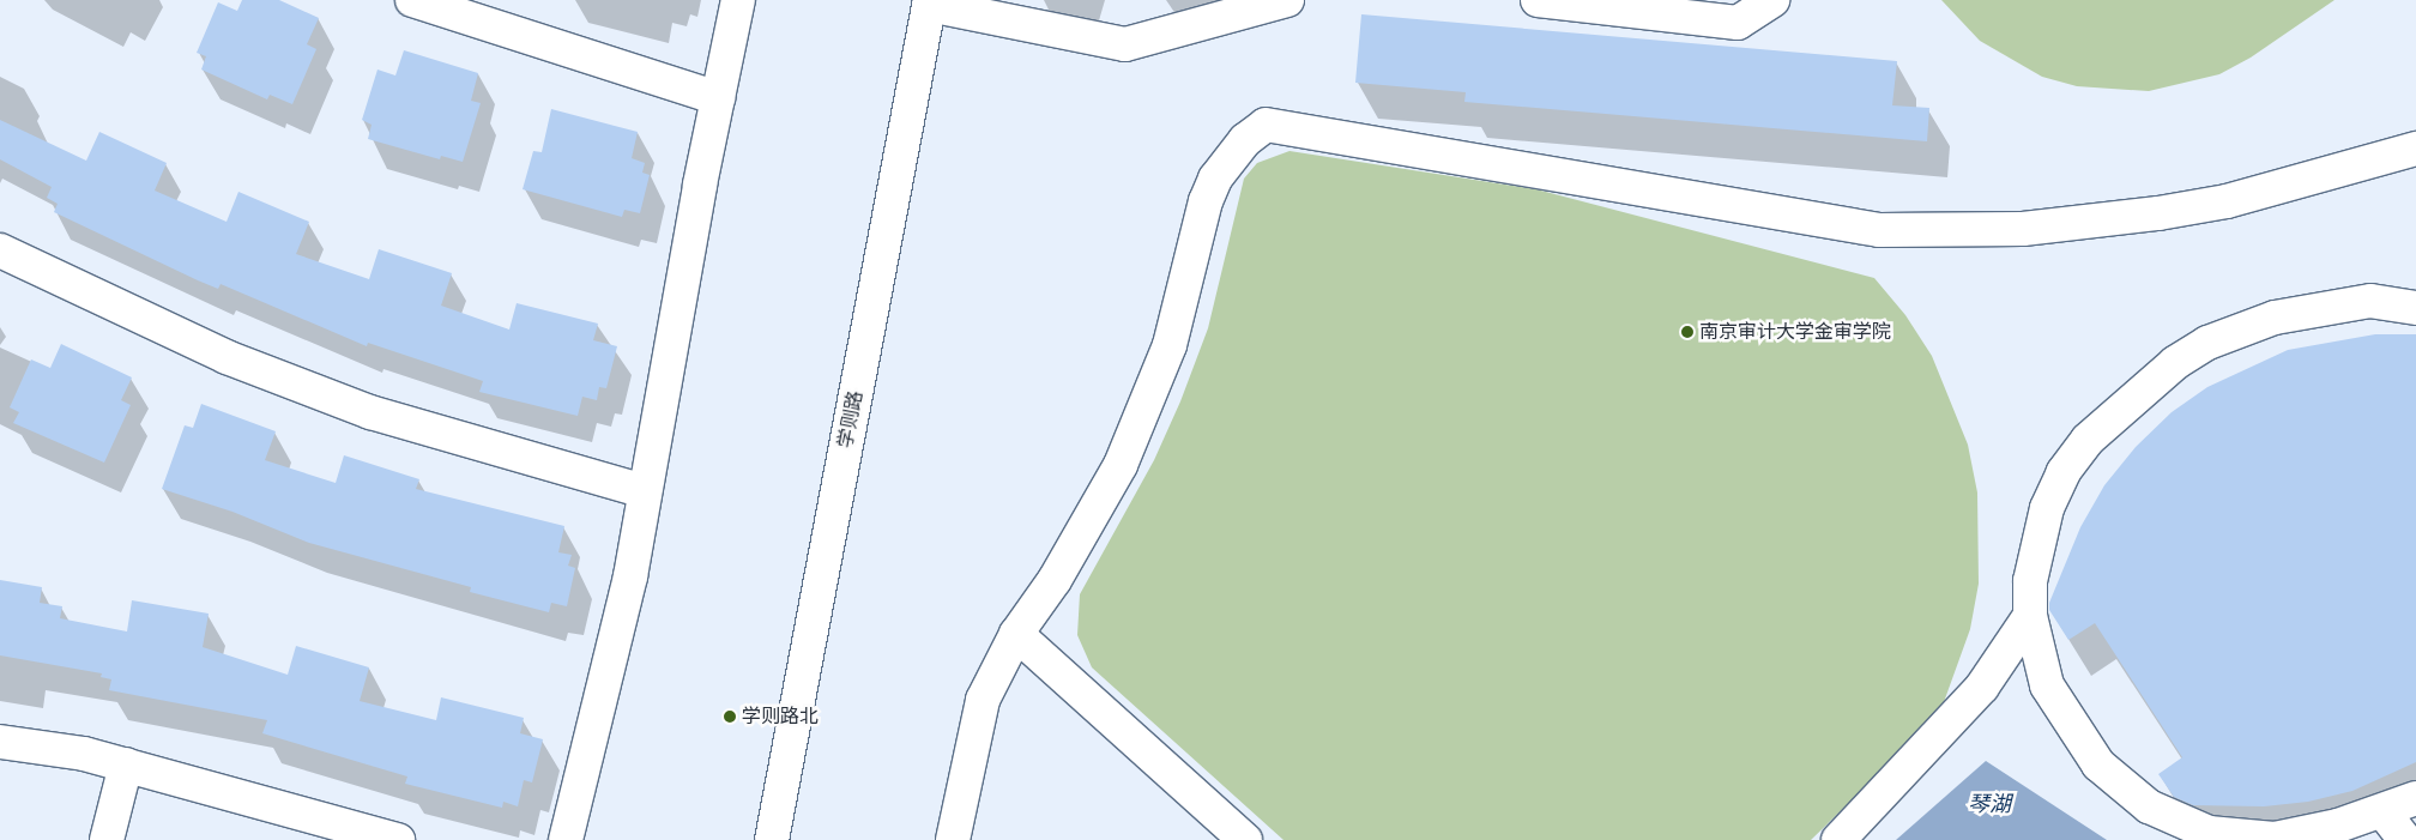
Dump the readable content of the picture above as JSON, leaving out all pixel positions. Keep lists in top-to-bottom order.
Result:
{
  "streets": {
    "street": ["学则路"]
  },
  "water": ["琴湖"],
  "places": ["南京审计大学金审学院", "学则路北"]
}
